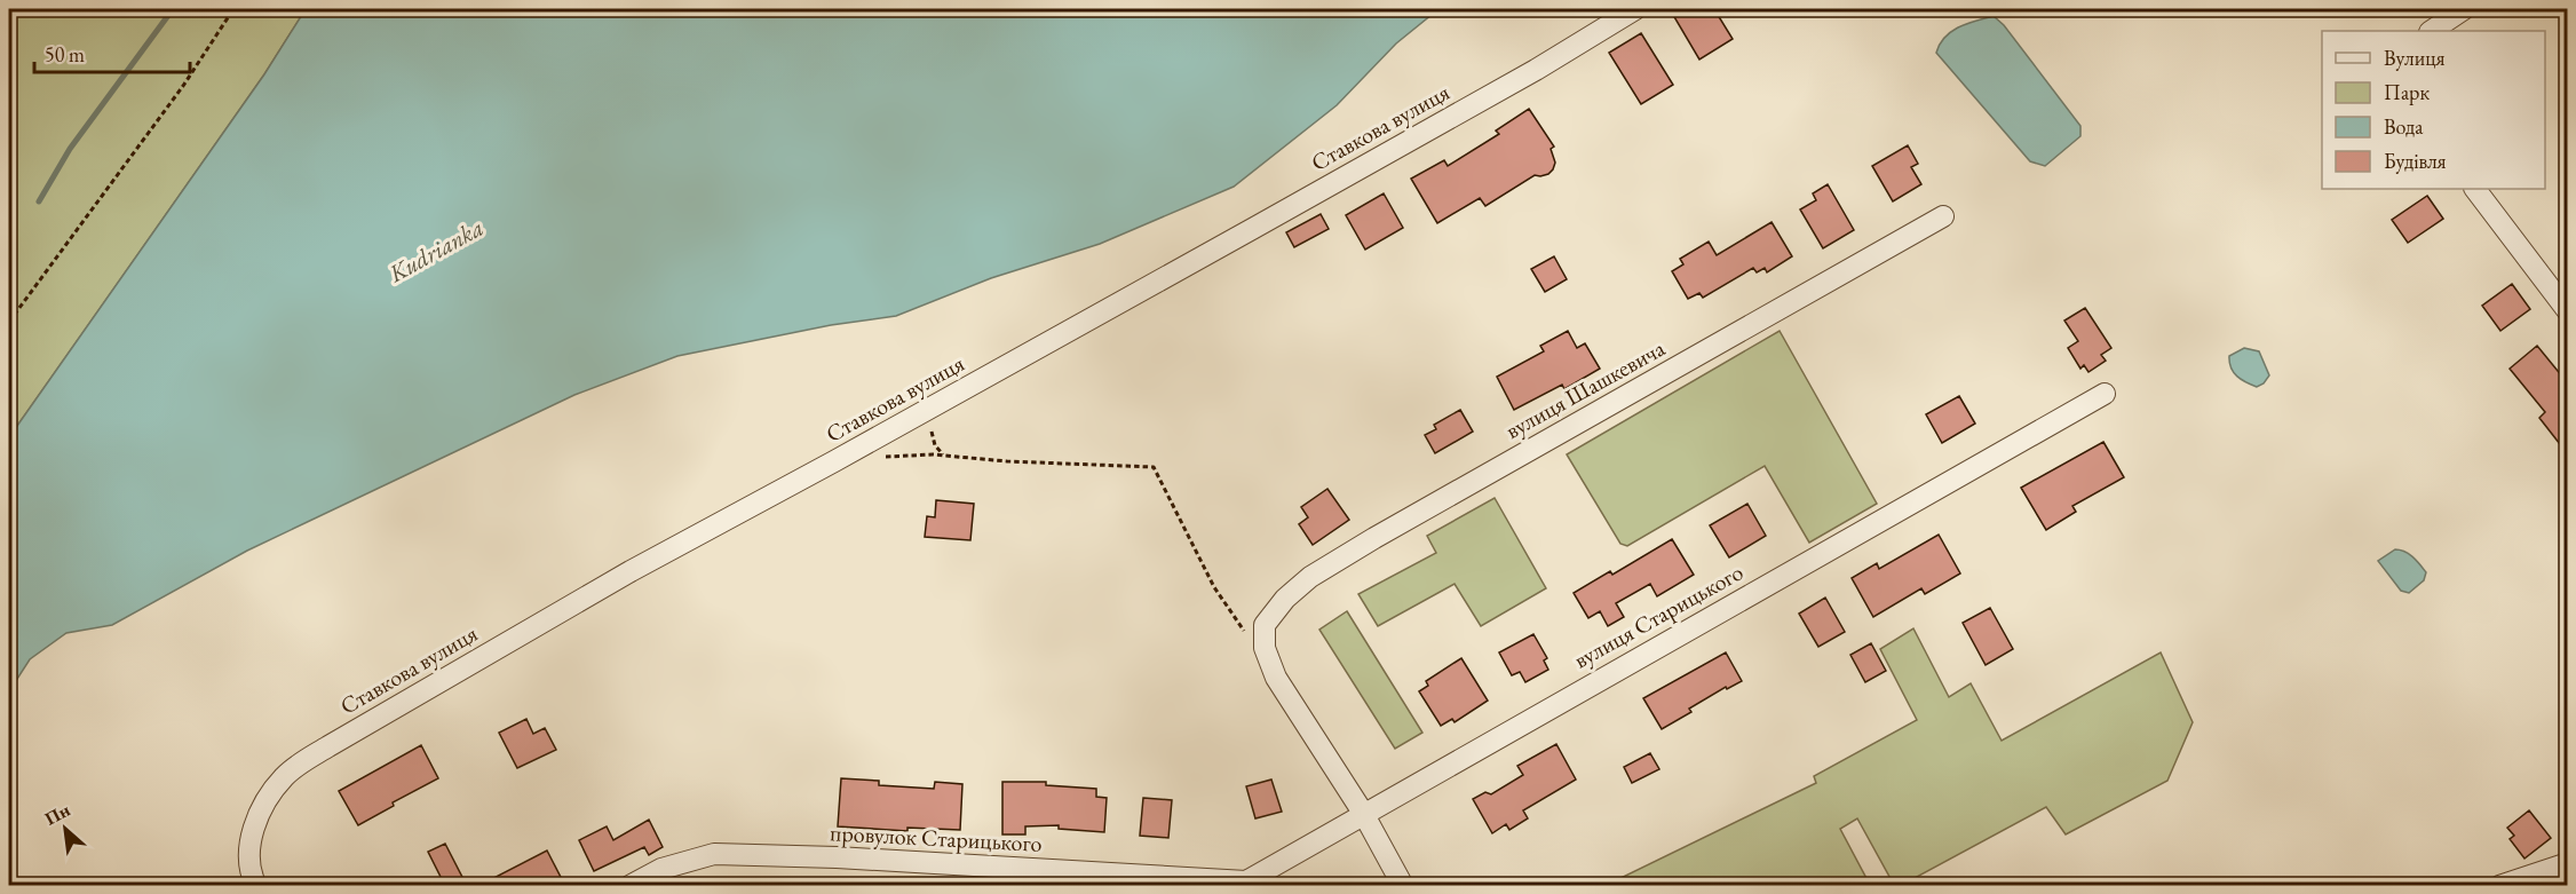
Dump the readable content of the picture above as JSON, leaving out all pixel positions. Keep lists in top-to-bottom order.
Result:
{
  "streets": {
    "street": [
      "Ставкова вулиця",
      "вулиця Шашкевича",
      "вулиця Старицького",
      "провулок Старицького"
    ]
  },
  "crossings": [
    ["вулиця Старицького", "провулок Старицького"]
  ],
  "water": ["Kudrianka"],
  "legend": [
    "Вулиця",
    "Парк",
    "Вода",
    "Будівля"
  ],
  "scale_bar": "50 m",
  "north": "top left"
}
